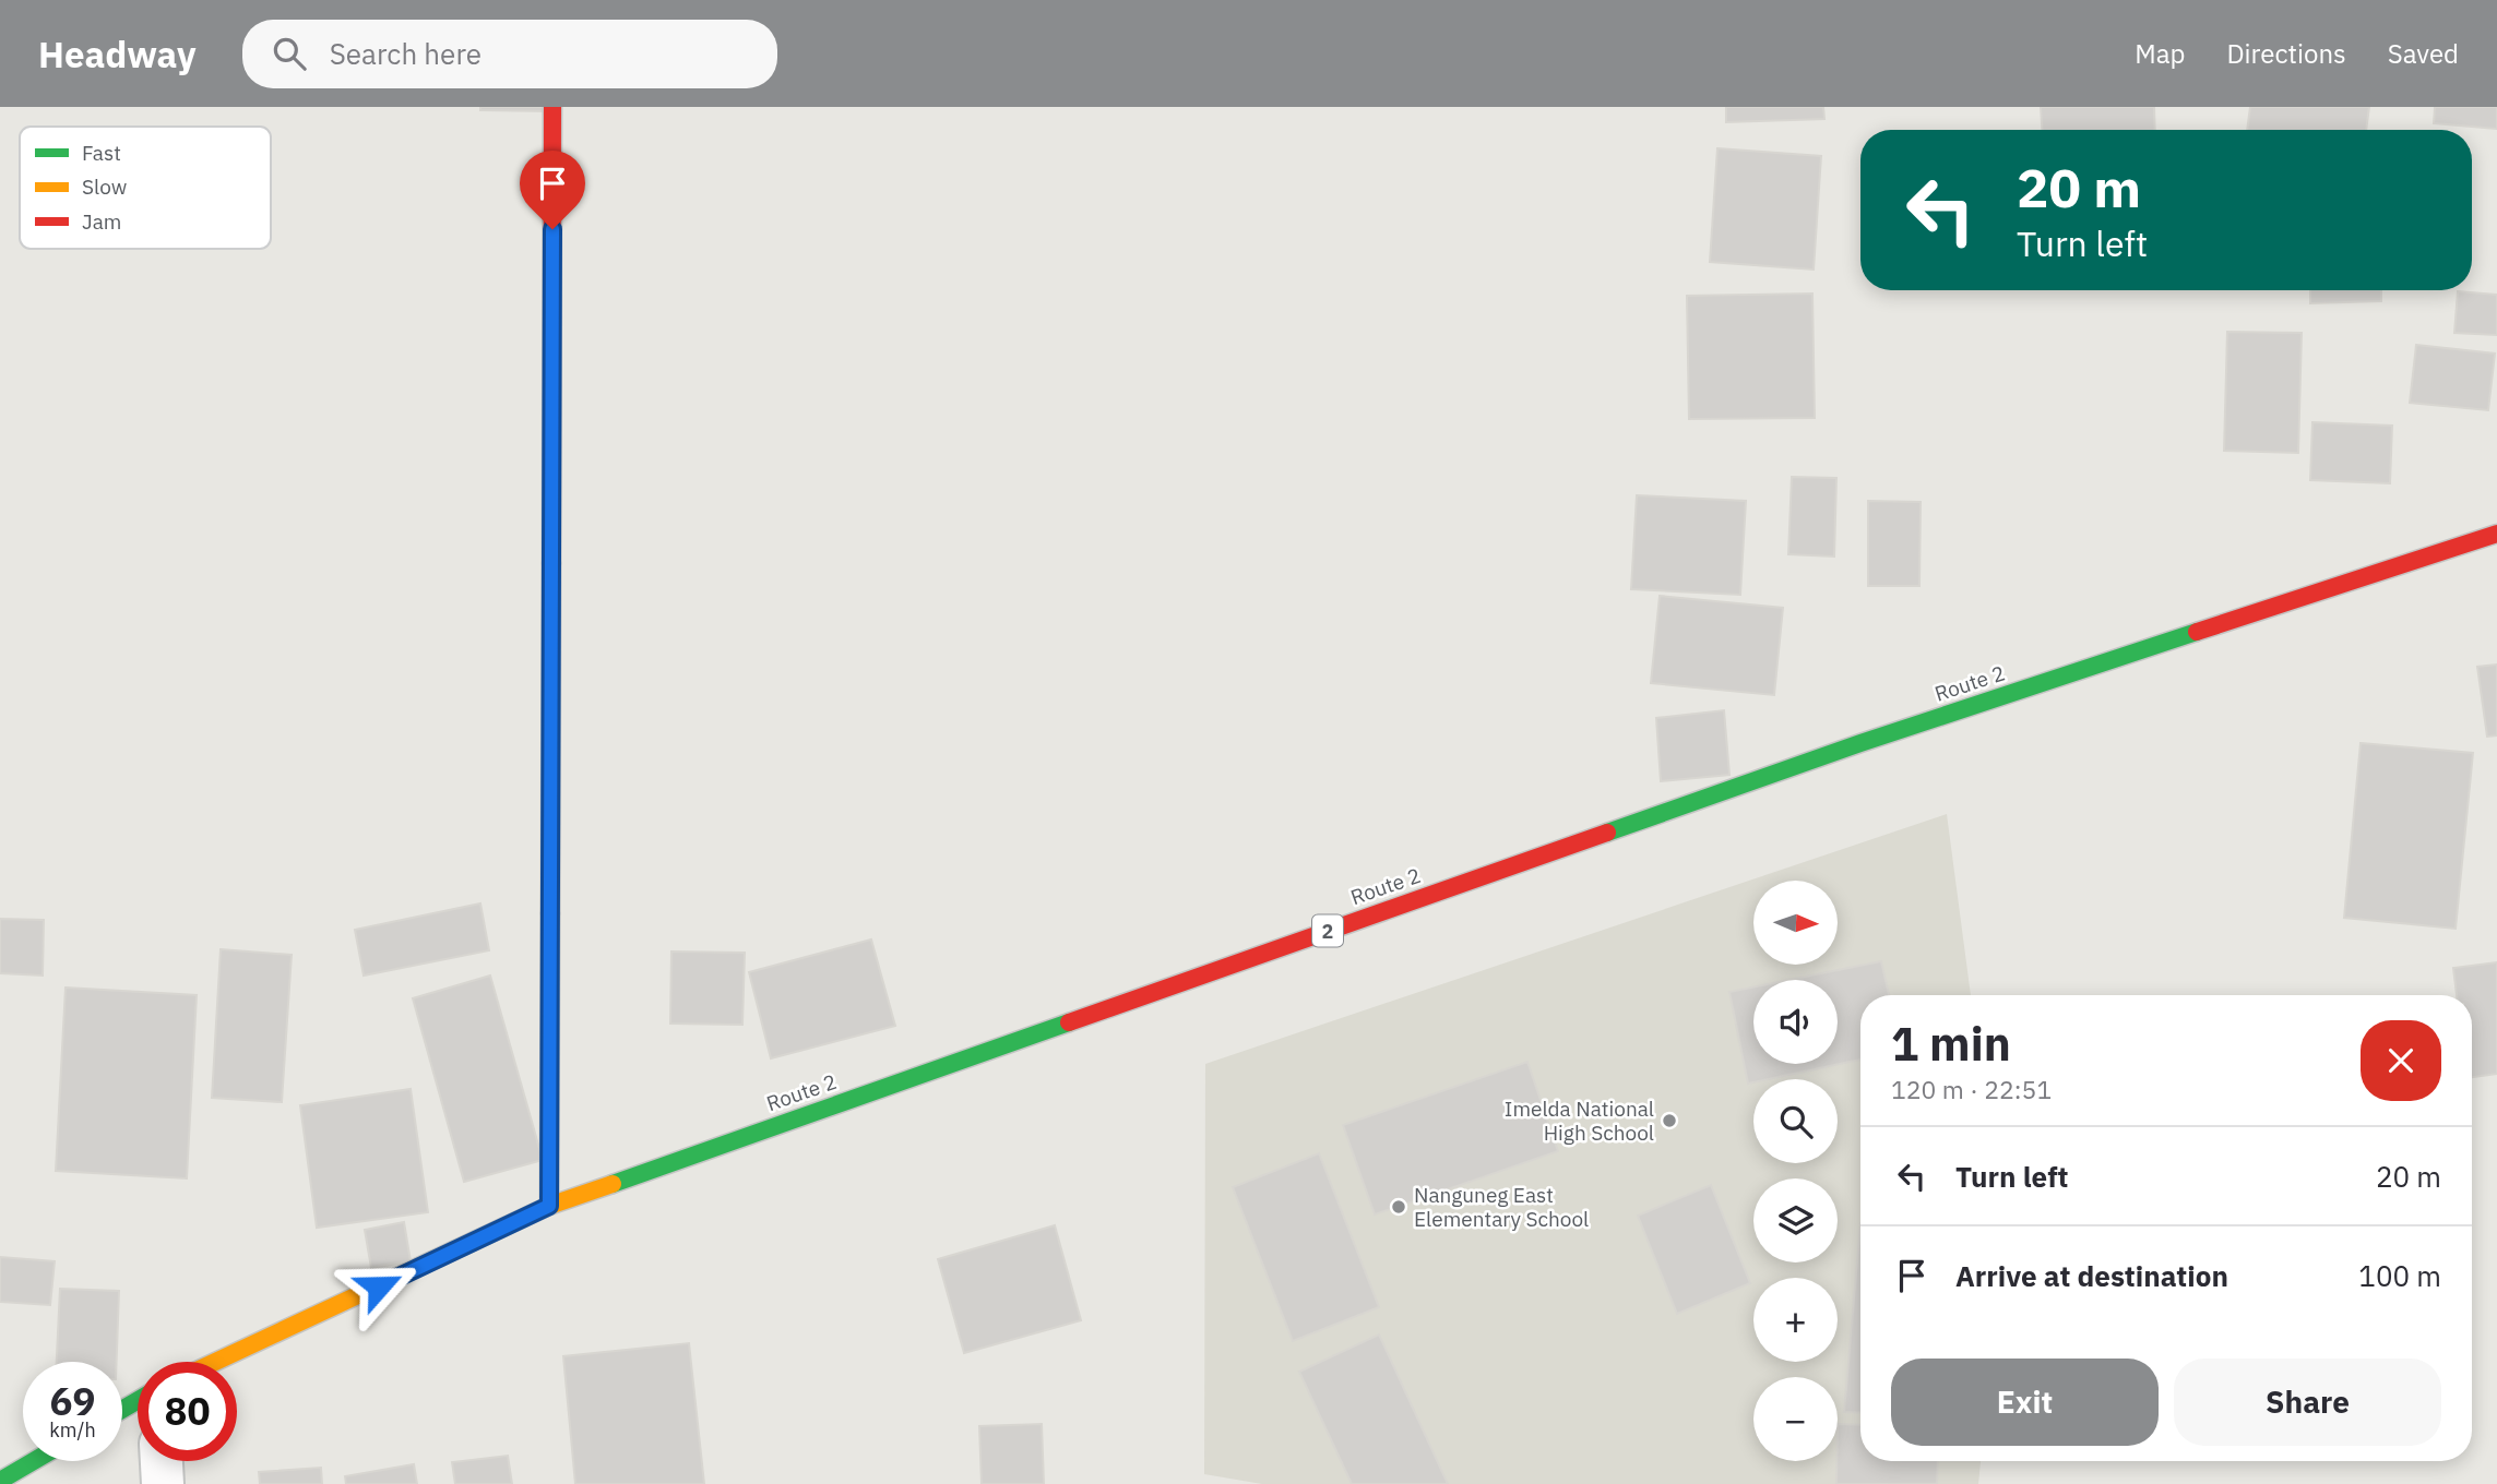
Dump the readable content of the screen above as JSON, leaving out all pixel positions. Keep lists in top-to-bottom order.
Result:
{
  "streets": {
    "main road": ["Route 2", "2"]
  },
  "places": ["Imelda National High School", "Nanguneg East Elementary School"],
  "legend": ["Fast", "Slow", "Jam"],
  "north": "right",
  "page": {
    "header": "Headway",
    "search": "Search here",
    "nav": ["Map", "Directions", "Saved"],
    "turn": ["20 m", "Turn left"],
    "map_buttons": ["+", "−"],
    "heading": ["1 min", "120 m · 22:51"],
    "list": [
      {
        "name": "Turn left",
        "value": "20 m"
      },
      {
        "name": "Arrive at destination",
        "value": "100 m"
      }
    ],
    "buttons": ["Exit", "Share"],
    "speed": "69 km/h",
    "limit": "80"
  }
}
